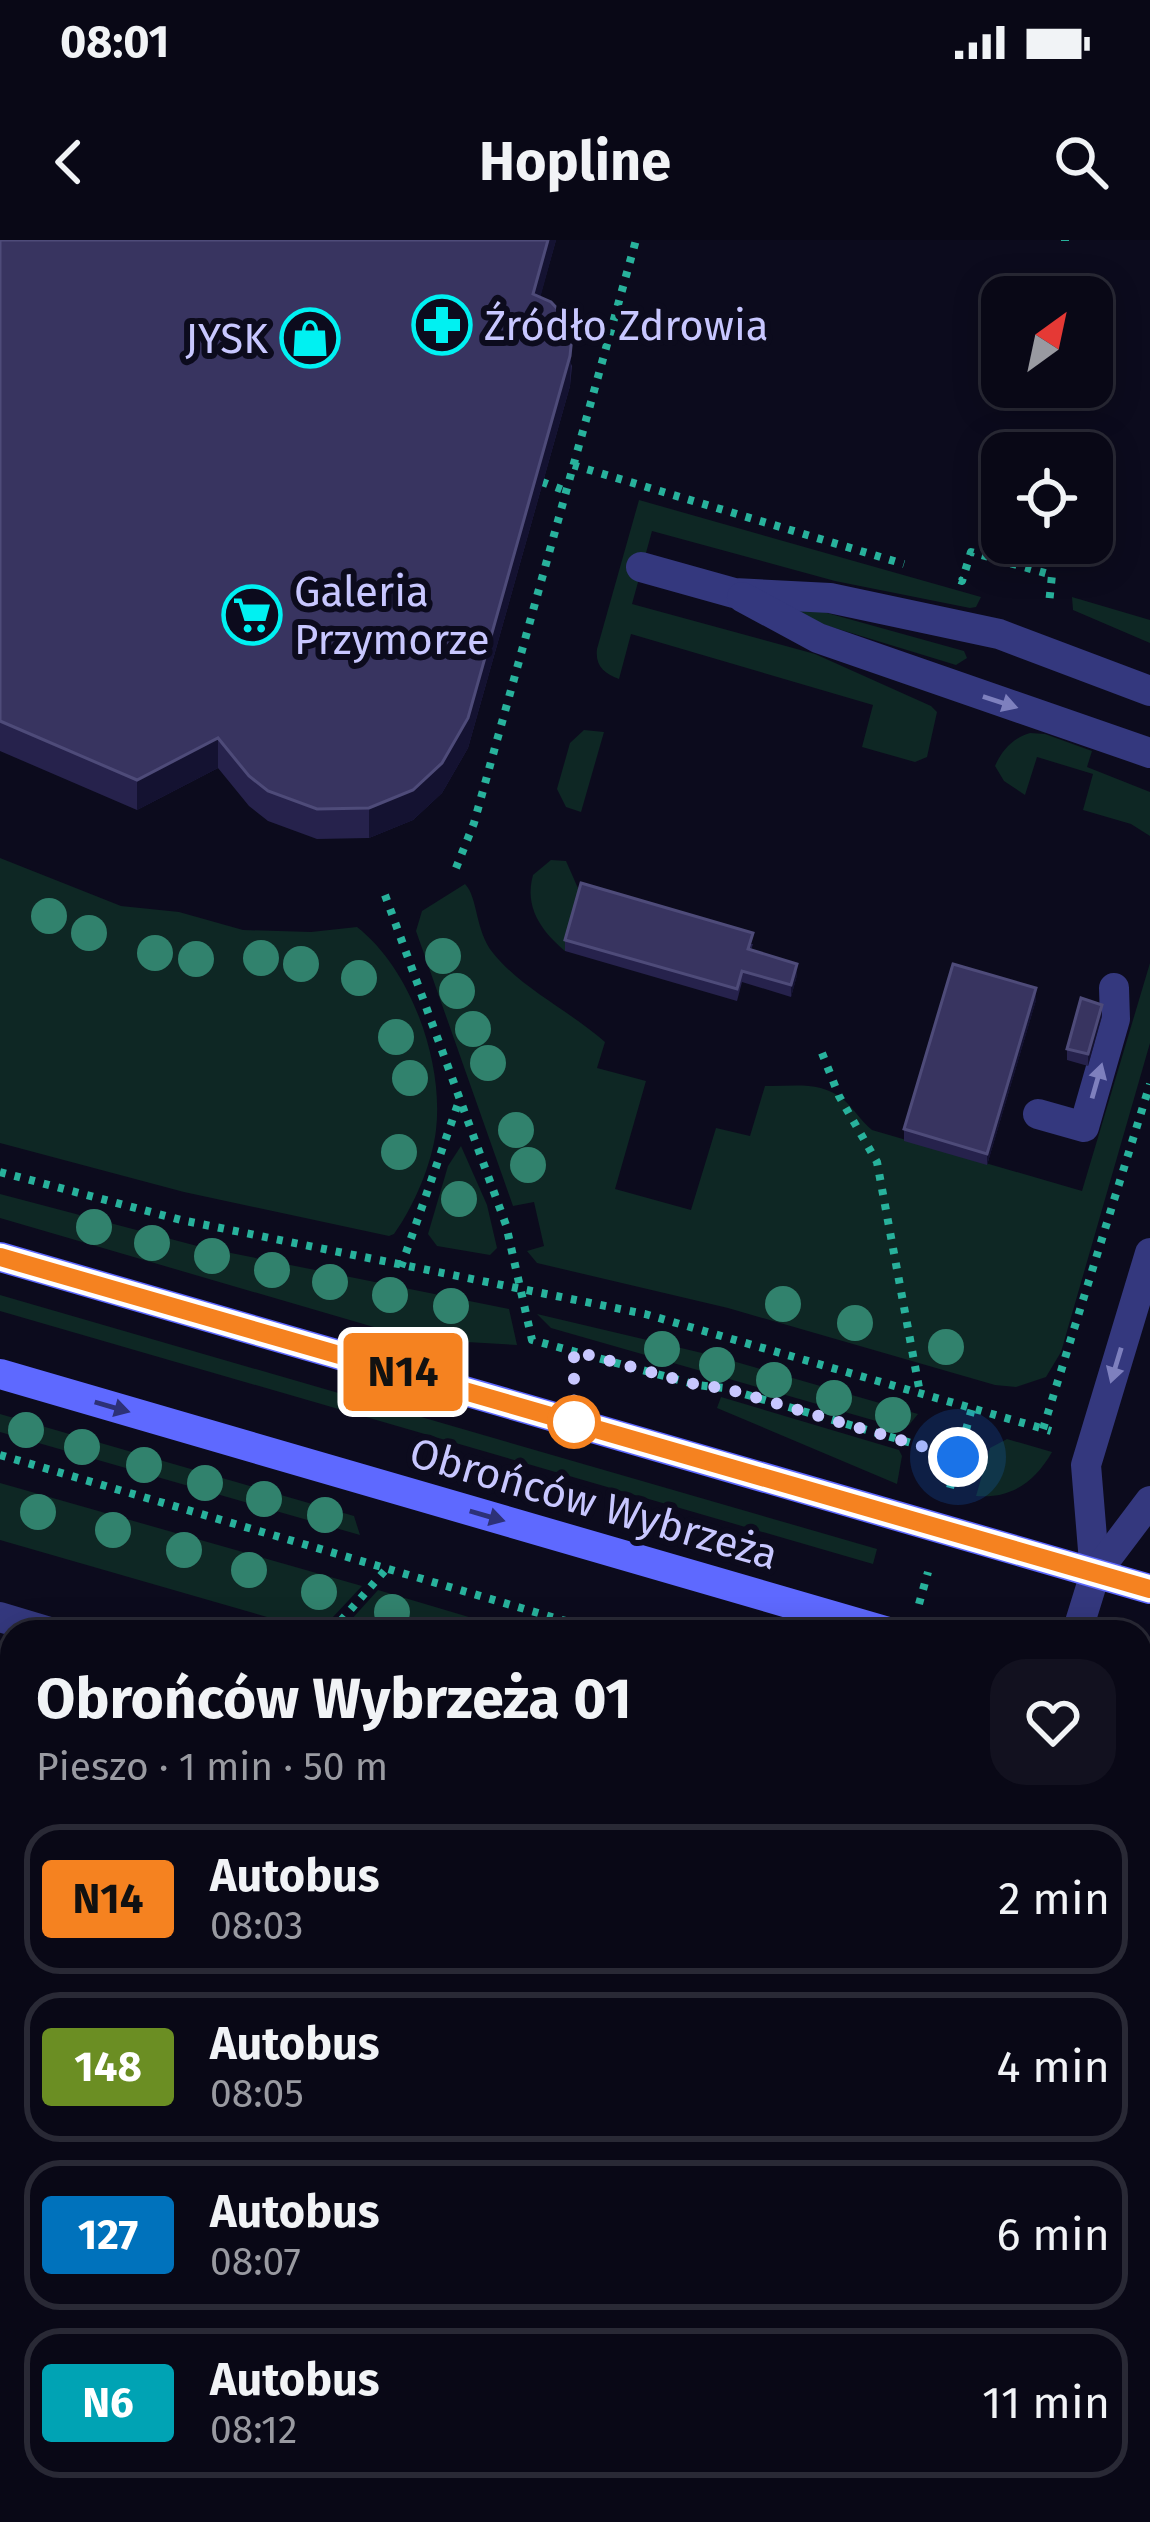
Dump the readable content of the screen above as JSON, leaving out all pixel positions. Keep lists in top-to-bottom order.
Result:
{
  "streets": {
    "main road": ["Obrońców Wybrzeża"]
  },
  "places": {
    "pharmacy": ["Źródło Zdrowia"],
    "shop": ["JYSK"],
    "supermarket": ["Galeria Przymorze"]
  },
  "lines": ["bus line N14"],
  "north": "top right",
  "page": {
    "status": "08:01",
    "header": "Hopline",
    "on_map": "N14",
    "heading": ["Obrońców Wybrzeża 01", "Pieszo · 1 min · 50 m"],
    "list": [
      {
        "mark": "N14",
        "name": "Autobus",
        "note": "08:03",
        "value": "2 min"
      },
      {
        "mark": "148",
        "name": "Autobus",
        "note": "08:05",
        "value": "4 min"
      },
      {
        "mark": "127",
        "name": "Autobus",
        "note": "08:07",
        "value": "6 min"
      },
      {
        "mark": "N6",
        "name": "Autobus",
        "note": "08:12",
        "value": "11 min"
      }
    ]
  }
}
